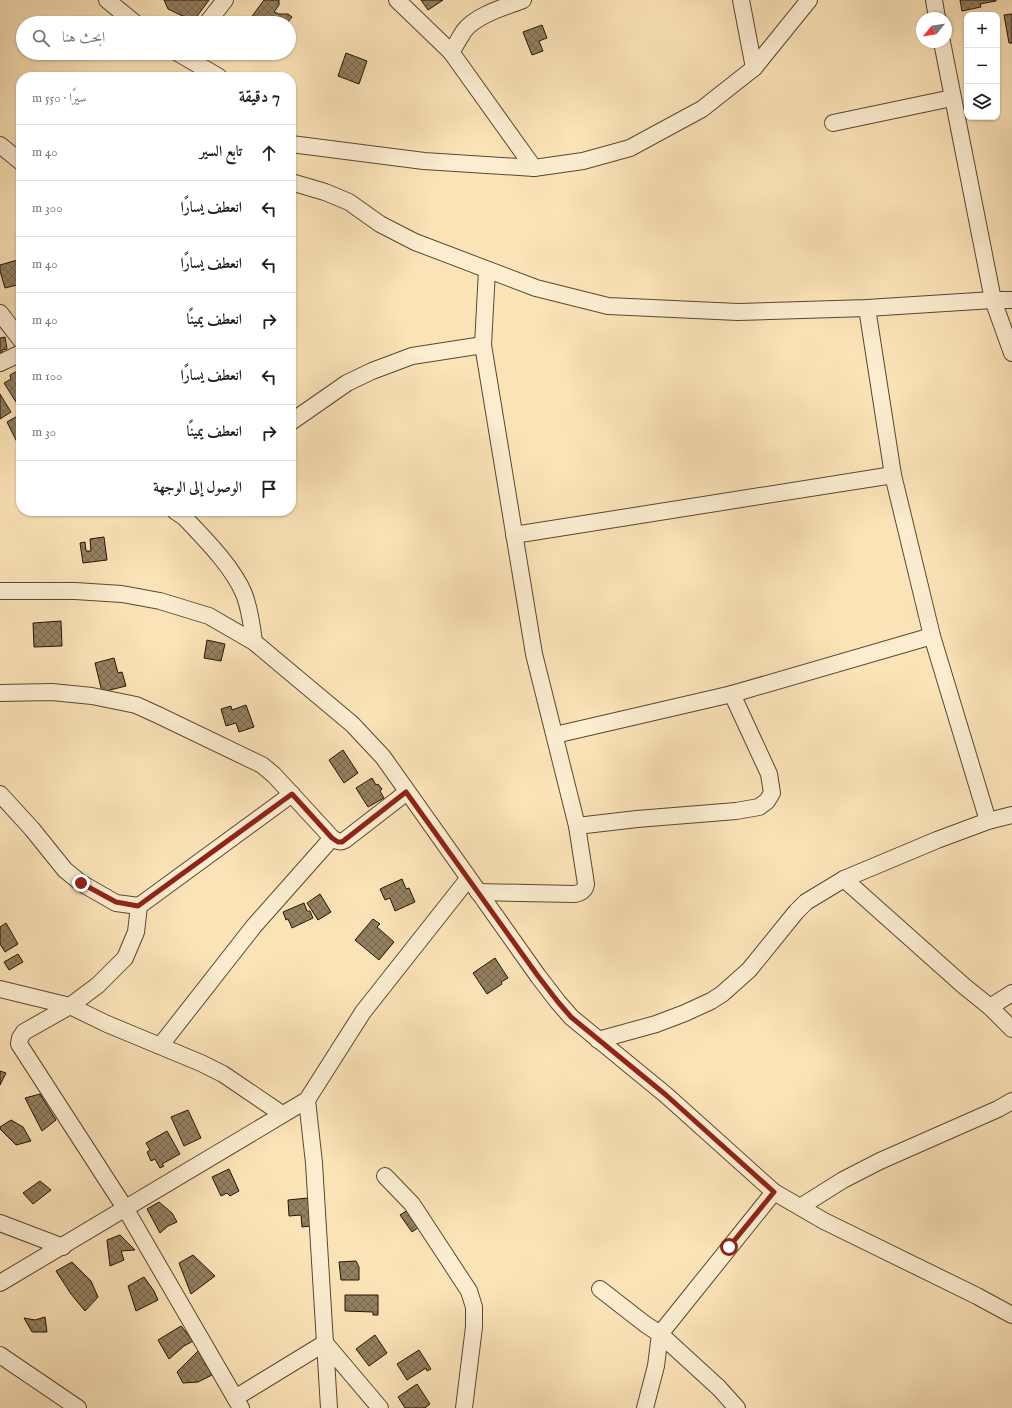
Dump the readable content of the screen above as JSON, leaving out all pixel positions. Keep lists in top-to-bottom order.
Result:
{
  "north": "bottom left",
  "page": {
    "map_buttons": ["+", "−"],
    "search": "ابحث هنا",
    "heading": ["7 دقيقة", "سيرًا · 550 m"],
    "list": [
      ["تابع السير", "40 m"],
      ["انعطف يسارًا", "300 m"],
      ["انعطف يسارًا", "40 m"],
      ["انعطف يمينًا", "40 m"],
      ["انعطف يسارًا", "100 m"],
      ["انعطف يمينًا", "30 m"],
      "الوصول إلى الوجهة"
    ]
  }
}
